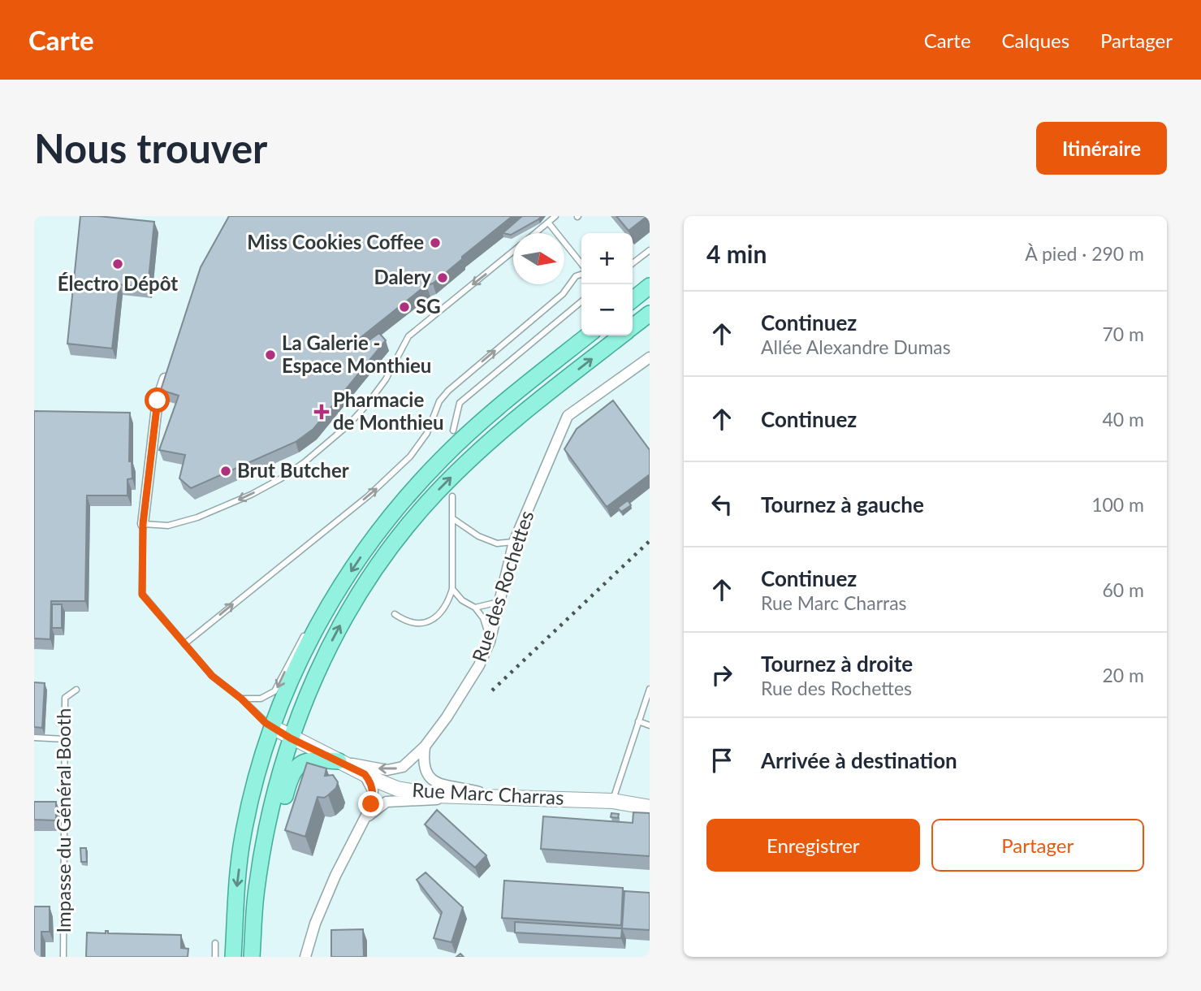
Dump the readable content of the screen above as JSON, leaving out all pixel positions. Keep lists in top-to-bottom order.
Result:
{
  "streets": {
    "main road": ["Rue Marc Charras"],
    "street": ["Rue des Rochettes"],
    "lane": ["Impasse du Général Booth"]
  },
  "crossings": [
    ["Rue des Rochettes", "Rue Marc Charras"]
  ],
  "places": {
    "other": [
      "Miss Cookies Coffee",
      "Électro Dépôt",
      "Dalery",
      "SG",
      "La Galerie - Espace Monthieu",
      "Brut Butcher"
    ],
    "health": ["Pharmacie de Monthieu"]
  },
  "north": "right",
  "page": {
    "header": "Carte",
    "nav": ["Carte", "Calques", "Partager"],
    "buttons": [
      "Itinéraire",
      ["Enregistrer", "Partager"]
    ],
    "title": "Nous trouver",
    "heading": ["4 min", "À pied · 290 m"],
    "map_buttons": ["+", "−"],
    "list": [
      ["Continuez", "Allée Alexandre Dumas", "70 m"],
      ["Continuez", "40 m"],
      ["Tournez à gauche", "100 m"],
      ["Continuez", "Rue Marc Charras", "60 m"],
      ["Tournez à droite", "Rue des Rochettes", "20 m"],
      "Arrivée à destination"
    ]
  }
}
